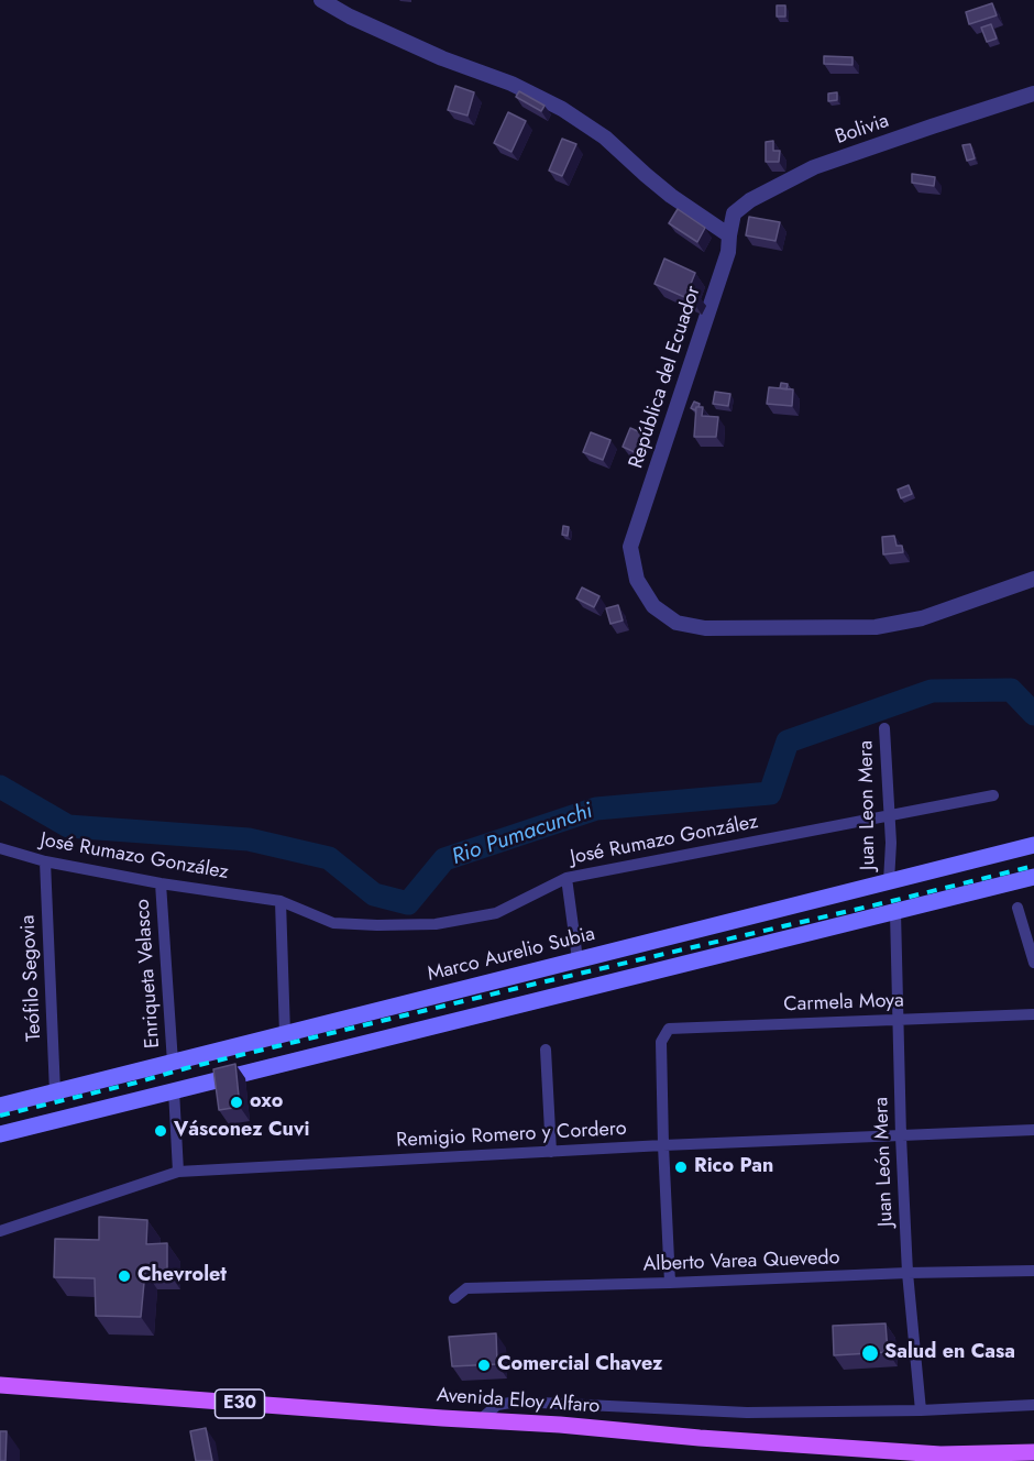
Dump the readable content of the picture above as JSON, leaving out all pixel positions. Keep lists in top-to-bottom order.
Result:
{
  "streets": {
    "main road": ["Marco Aurelio Subia", "Avenida Eloy Alfaro", "E30"],
    "street": [
      "Bolivia",
      "República del Ecuador",
      "Juan Leon Mera",
      "José Rumazo González",
      "Enriqueta Velasco",
      "Teófilo Segovia",
      "Carmela Moya",
      "Remigio Romero y Cordero",
      "Juan León Mera",
      "Alberto Varea Quevedo"
    ]
  },
  "crossings": [
    ["Bolivia", "República del Ecuador"],
    ["Juan Leon Mera", "José Rumazo González"],
    ["Juan Leon Mera", "Marco Aurelio Subia"],
    ["José Rumazo González", "Enriqueta Velasco"],
    ["José Rumazo González", "Teófilo Segovia"],
    ["Marco Aurelio Subia", "Enriqueta Velasco"],
    ["Marco Aurelio Subia", "Teófilo Segovia"],
    ["Carmela Moya", "Remigio Romero y Cordero"],
    ["Carmela Moya", "Juan León Mera"],
    ["Remigio Romero y Cordero", "Juan León Mera"],
    ["Juan León Mera", "Alberto Varea Quevedo"]
  ],
  "water": ["Rio Pumacunchi"],
  "places": [
    "oxo",
    "Vásconez Cuvi",
    "Rico Pan",
    "Chevrolet",
    "Salud en Casa",
    "Comercial Chavez"
  ]
}
